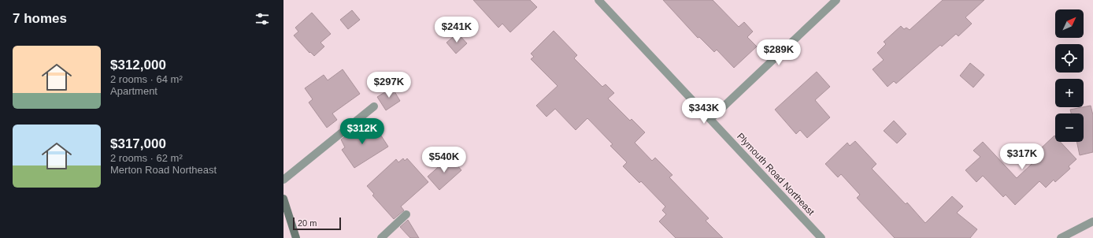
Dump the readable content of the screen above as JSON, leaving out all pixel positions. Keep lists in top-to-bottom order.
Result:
{
  "streets": {
    "street": ["Plymouth Road Northeast"]
  },
  "scale_bar": "20 m",
  "north": "top right",
  "page": {
    "heading": "7 homes",
    "map_buttons": ["+", "−"],
    "price": [
      "$241K",
      "$289K",
      "$297K",
      "$343K",
      "$312K",
      "$317K",
      "$540K"
    ],
    "list": [
      {
        "name": "$312,000",
        "note": "2 rooms · 64 m² · Apartment"
      },
      {
        "name": "$317,000",
        "note": "2 rooms · 62 m² · Merton Road Northeast"
      }
    ],
    "scale": "20 m"
  }
}
